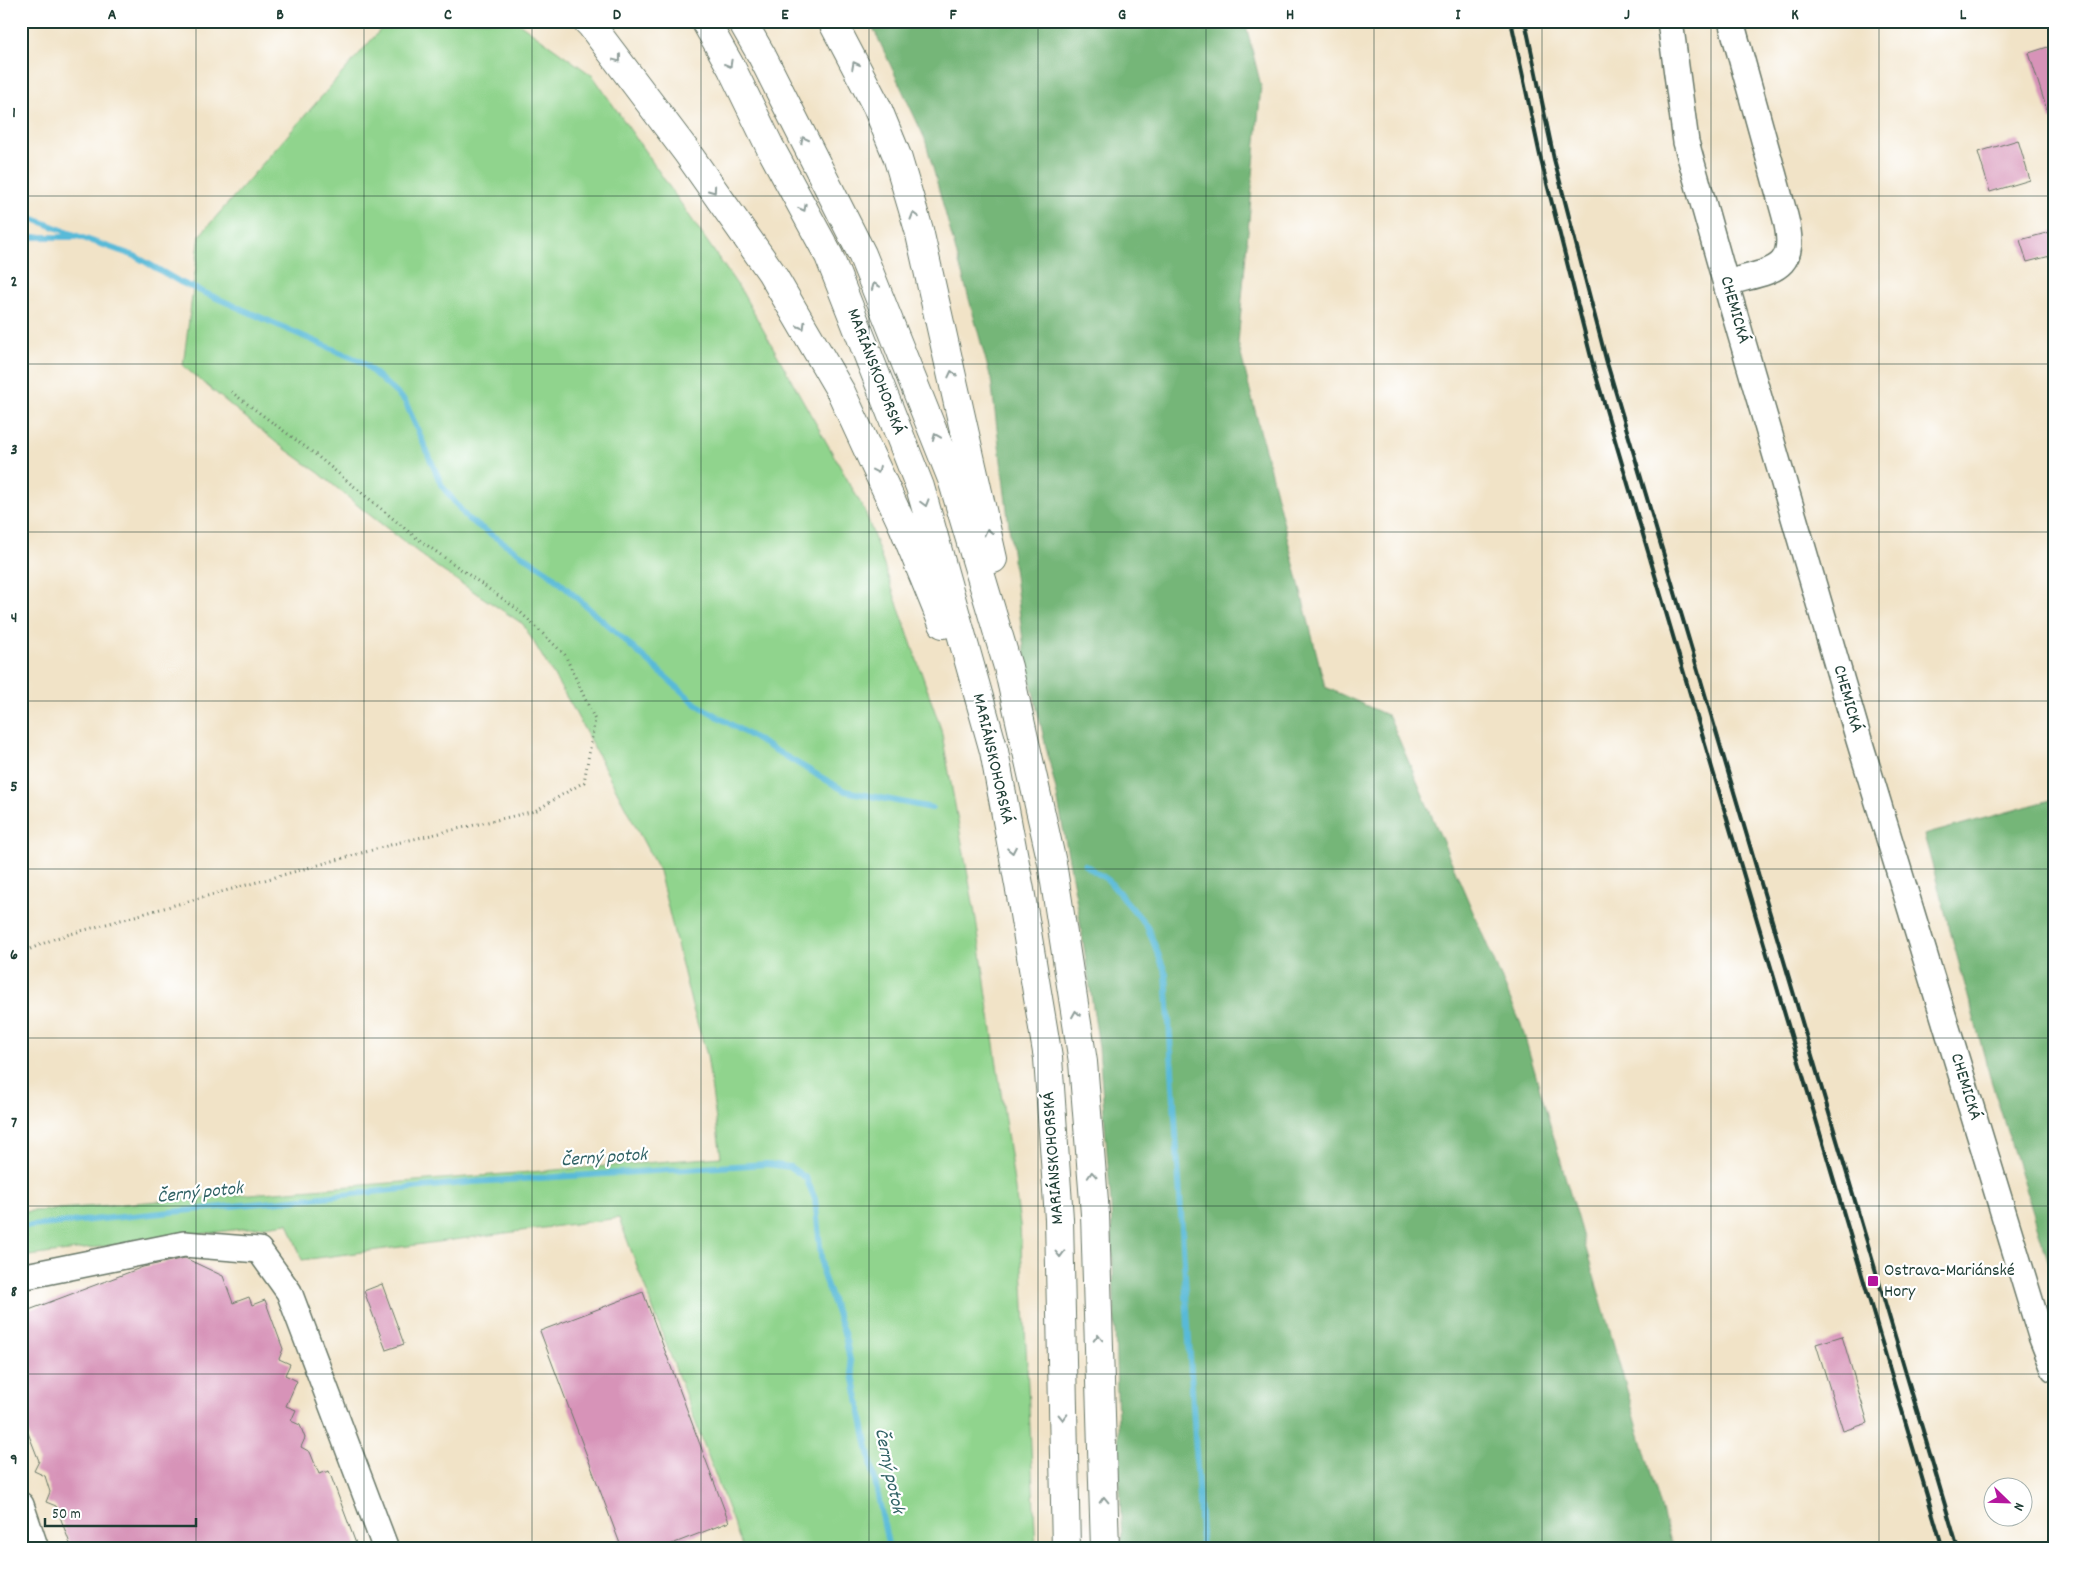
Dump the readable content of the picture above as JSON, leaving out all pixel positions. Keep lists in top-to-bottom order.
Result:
{
  "streets": {
    "main road": ["MARIÁNSKOHORSKÁ"],
    "street": ["CHEMICKÁ"]
  },
  "water": ["Černý potok"],
  "places": {
    "transit": ["Ostrava-Mariánské Hory"]
  },
  "scale_bar": "50 m",
  "north": "bottom right",
  "grid": {
    "columns": [
      "A",
      "B",
      "C",
      "D",
      "E",
      "F",
      "G",
      "H",
      "I",
      "J",
      "K",
      "L"
    ],
    "rows": [
      "1",
      "2",
      "3",
      "4",
      "5",
      "6",
      "7",
      "8",
      "9"
    ]
  }
}
